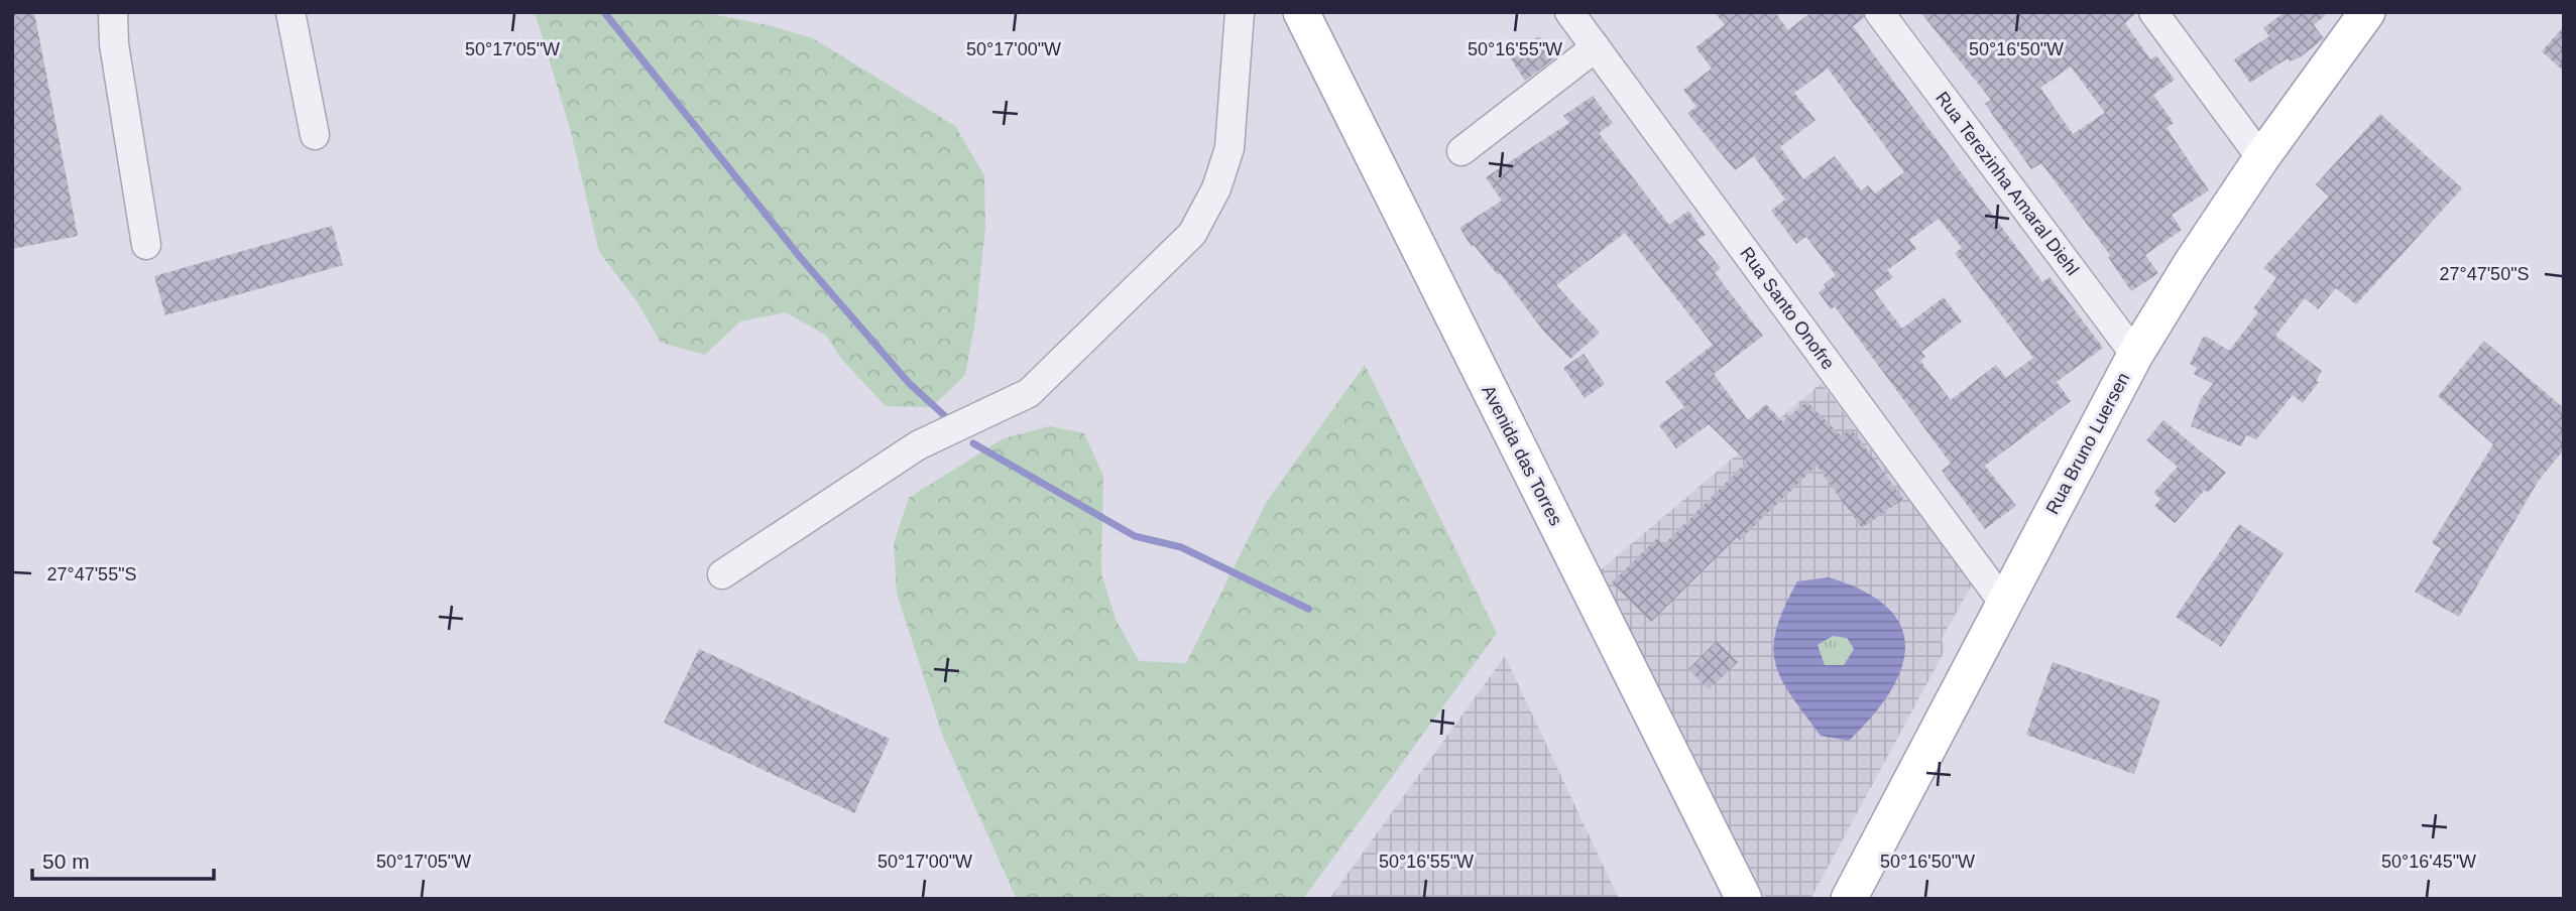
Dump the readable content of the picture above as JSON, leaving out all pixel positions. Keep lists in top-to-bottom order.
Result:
{
  "streets": {
    "main road": ["Rua Bruno Luersen", "Avenida das Torres"],
    "street": ["Rua Terezinha Amaral Diehl", "Rua Santo Onofre"]
  },
  "crossings": [
    ["Rua Terezinha Amaral Diehl", "Rua Bruno Luersen"],
    ["Rua Santo Onofre", "Rua Bruno Luersen"]
  ],
  "scale_bar": "50 m",
  "coordinates": [
    "50°17'05\"W",
    "50°17'00\"W",
    "50°16'55\"W",
    "50°16'50\"W",
    "27°47'50\"S",
    "27°47'55\"S",
    "50°16'45\"W"
  ]
}
